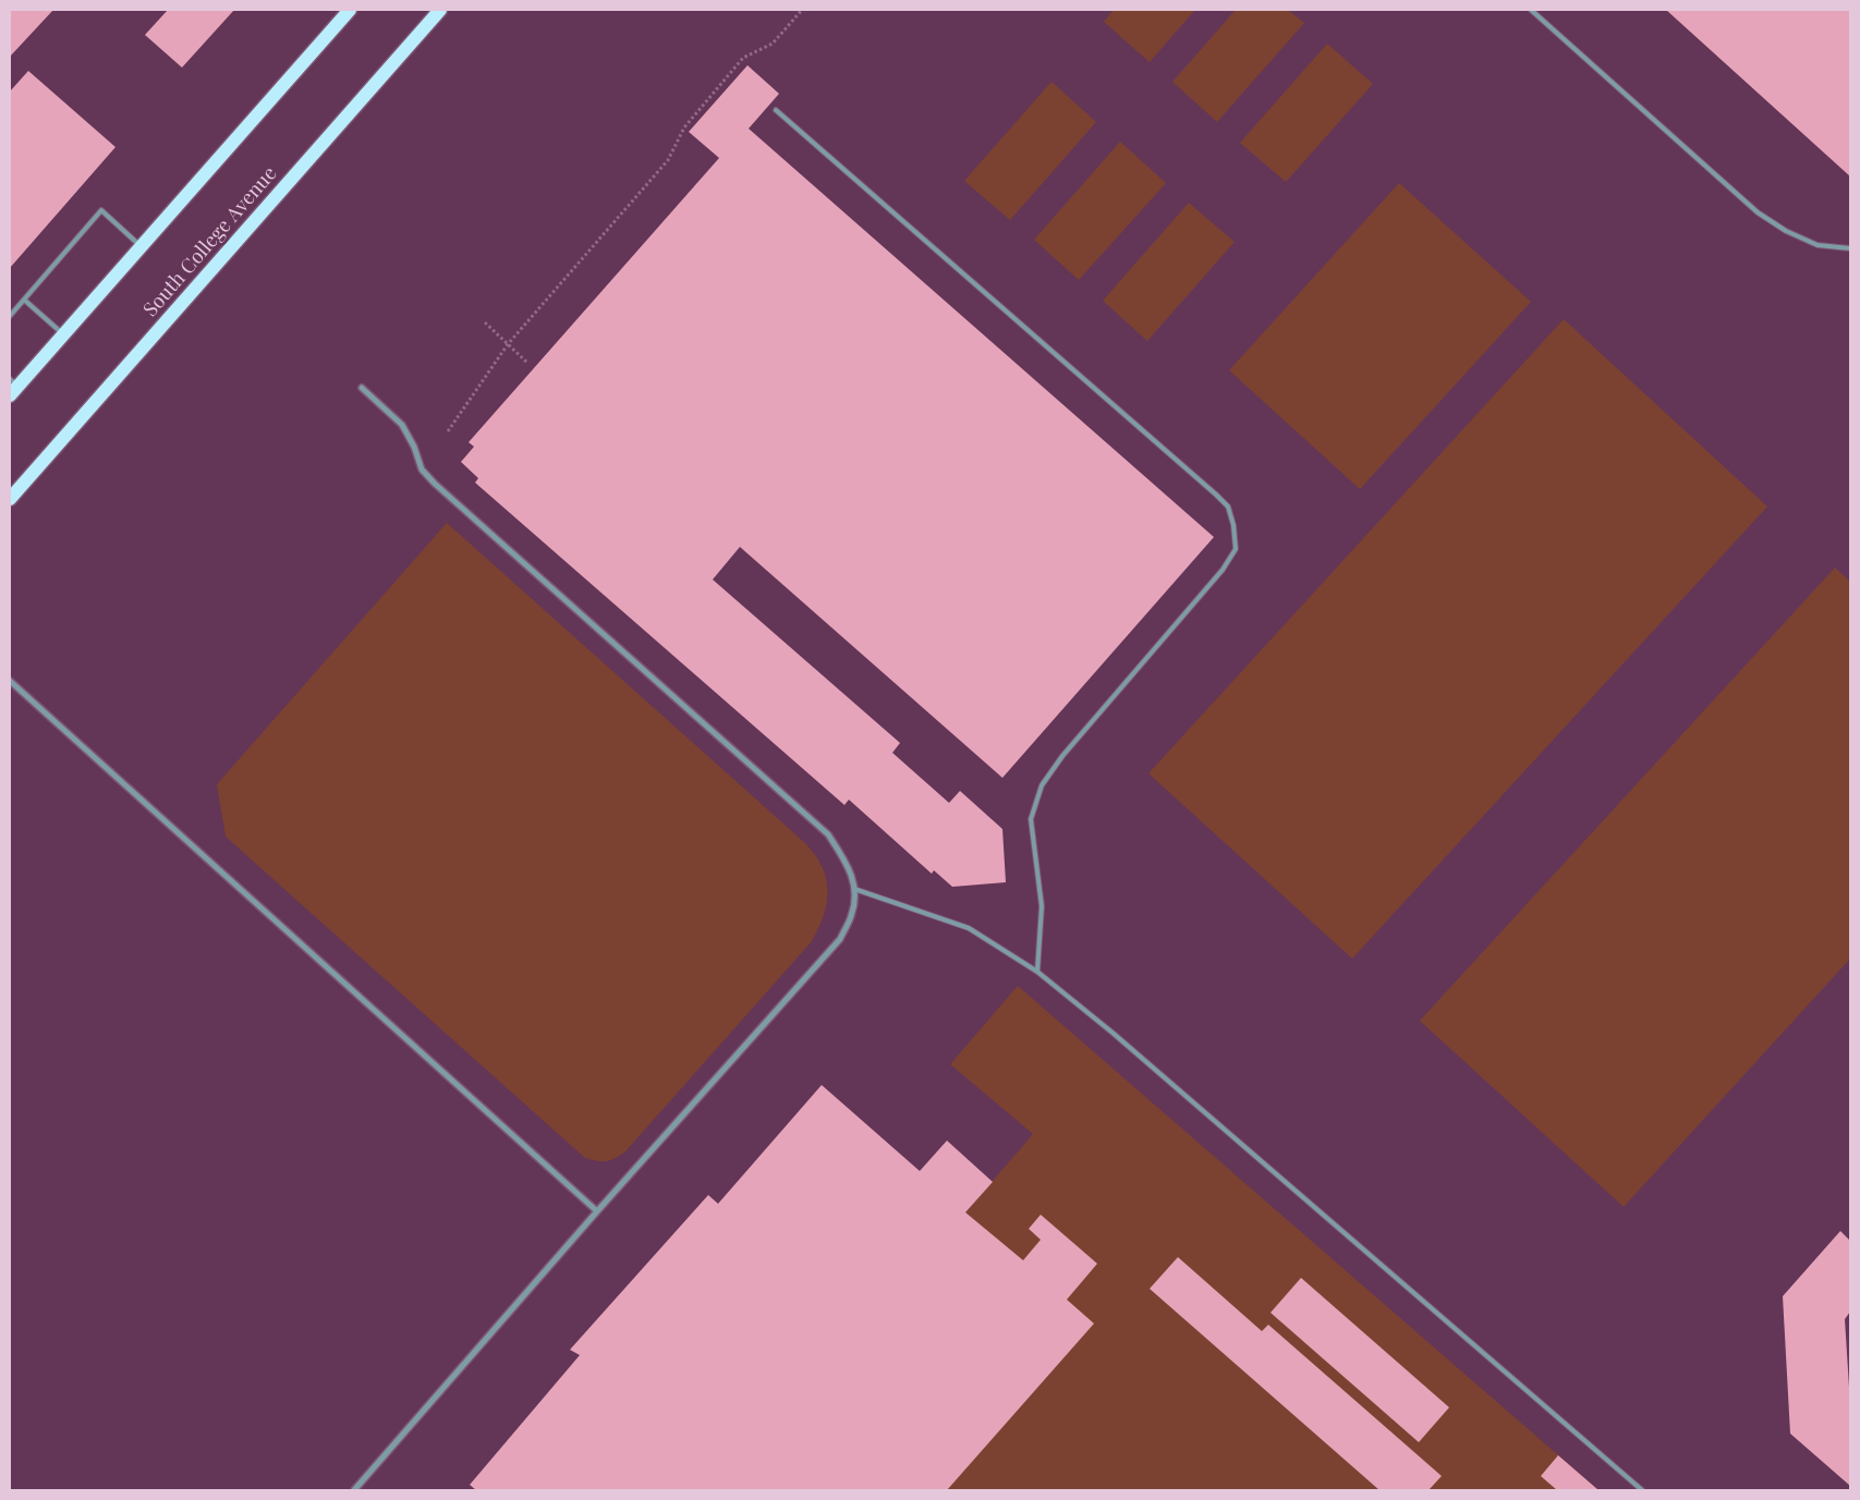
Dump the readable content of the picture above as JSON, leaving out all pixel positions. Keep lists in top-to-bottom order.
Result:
{
  "streets": {
    "main road": ["South College Avenue"]
  }
}
